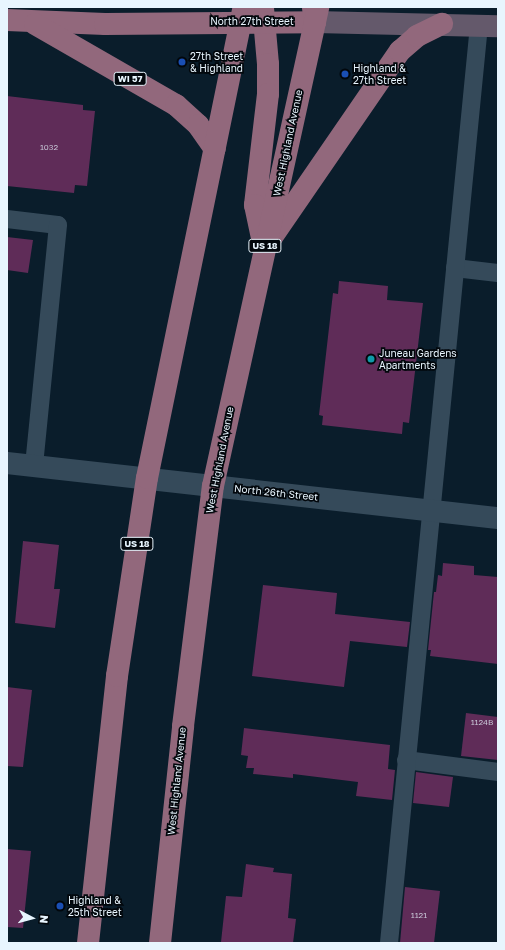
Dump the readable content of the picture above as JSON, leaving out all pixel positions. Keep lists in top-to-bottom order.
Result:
{
  "streets": {
    "main road": [
      "North 27th Street",
      "WI 57",
      "West Highland Avenue",
      "US 18"
    ],
    "street": ["North 26th Street"]
  },
  "crossings": [
    ["North 27th Street", "WI 57"],
    ["North 27th Street", "West Highland Avenue"],
    ["North 27th Street", "US 18"],
    ["WI 57", "US 18"],
    ["West Highland Avenue", "North 26th Street"],
    ["US 18", "North 26th Street"]
  ],
  "places": [
    "27th Street & Highland",
    "Highland & 27th Street",
    "Juneau Gardens Apartments",
    "Highland & 25th Street"
  ],
  "house_numbers": ["1032", "1124B", "1121"],
  "north": "right"
}
